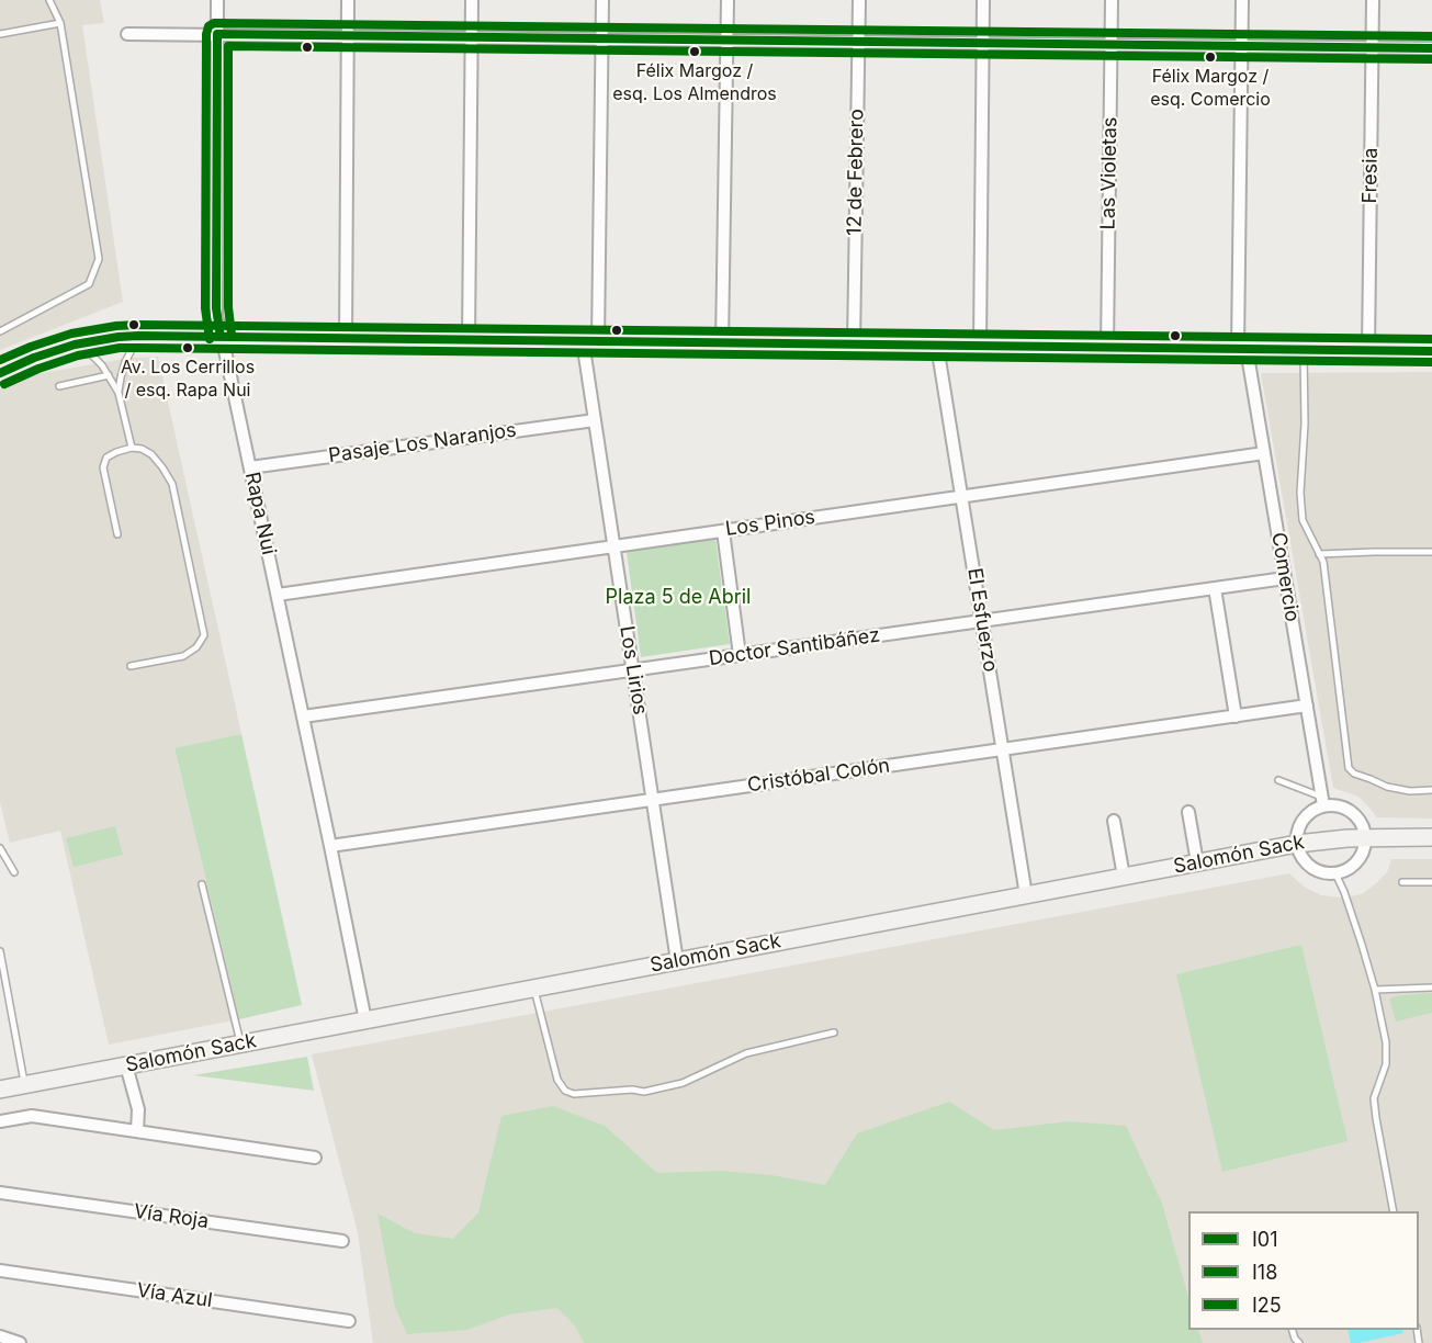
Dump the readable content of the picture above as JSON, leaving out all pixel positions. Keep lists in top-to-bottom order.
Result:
{
  "streets": {
    "street": [
      "12 de Febrero",
      "Las Violetas",
      "Fresia",
      "Pasaje Los Naranjos",
      "Rapa Nui",
      "Los Pinos",
      "Comercio",
      "El Esfuerzo",
      "Doctor Santibáñez",
      "Los Lirios",
      "Cristóbal Colón",
      "Salomón Sack",
      "Vía Roja",
      "Vía Azul"
    ]
  },
  "crossings": [
    ["Pasaje Los Naranjos", "Rapa Nui"],
    ["Pasaje Los Naranjos", "Los Lirios"],
    ["Rapa Nui", "Los Pinos"],
    ["Rapa Nui", "Doctor Santibáñez"],
    ["Rapa Nui", "Cristóbal Colón"],
    ["Rapa Nui", "Salomón Sack"],
    ["Los Pinos", "Comercio"],
    ["Los Pinos", "El Esfuerzo"],
    ["Los Pinos", "Los Lirios"],
    ["Comercio", "Doctor Santibáñez"],
    ["Comercio", "Cristóbal Colón"],
    ["El Esfuerzo", "Doctor Santibáñez"],
    ["El Esfuerzo", "Cristóbal Colón"],
    ["El Esfuerzo", "Salomón Sack"],
    ["Doctor Santibáñez", "Los Lirios"],
    ["Los Lirios", "Cristóbal Colón"],
    ["Los Lirios", "Salomón Sack"]
  ],
  "parks": ["Plaza 5 de Abril"],
  "places": ["Félix Margoz / esq. Los Almendros", "Félix Margoz / esq. Comercio", "Av. Los Cerrillos / esq. Rapa Nui"],
  "lines": ["transit line I25", "transit line I01", "transit line I18"],
  "legend": ["I01", "I18", "I25"]
}
